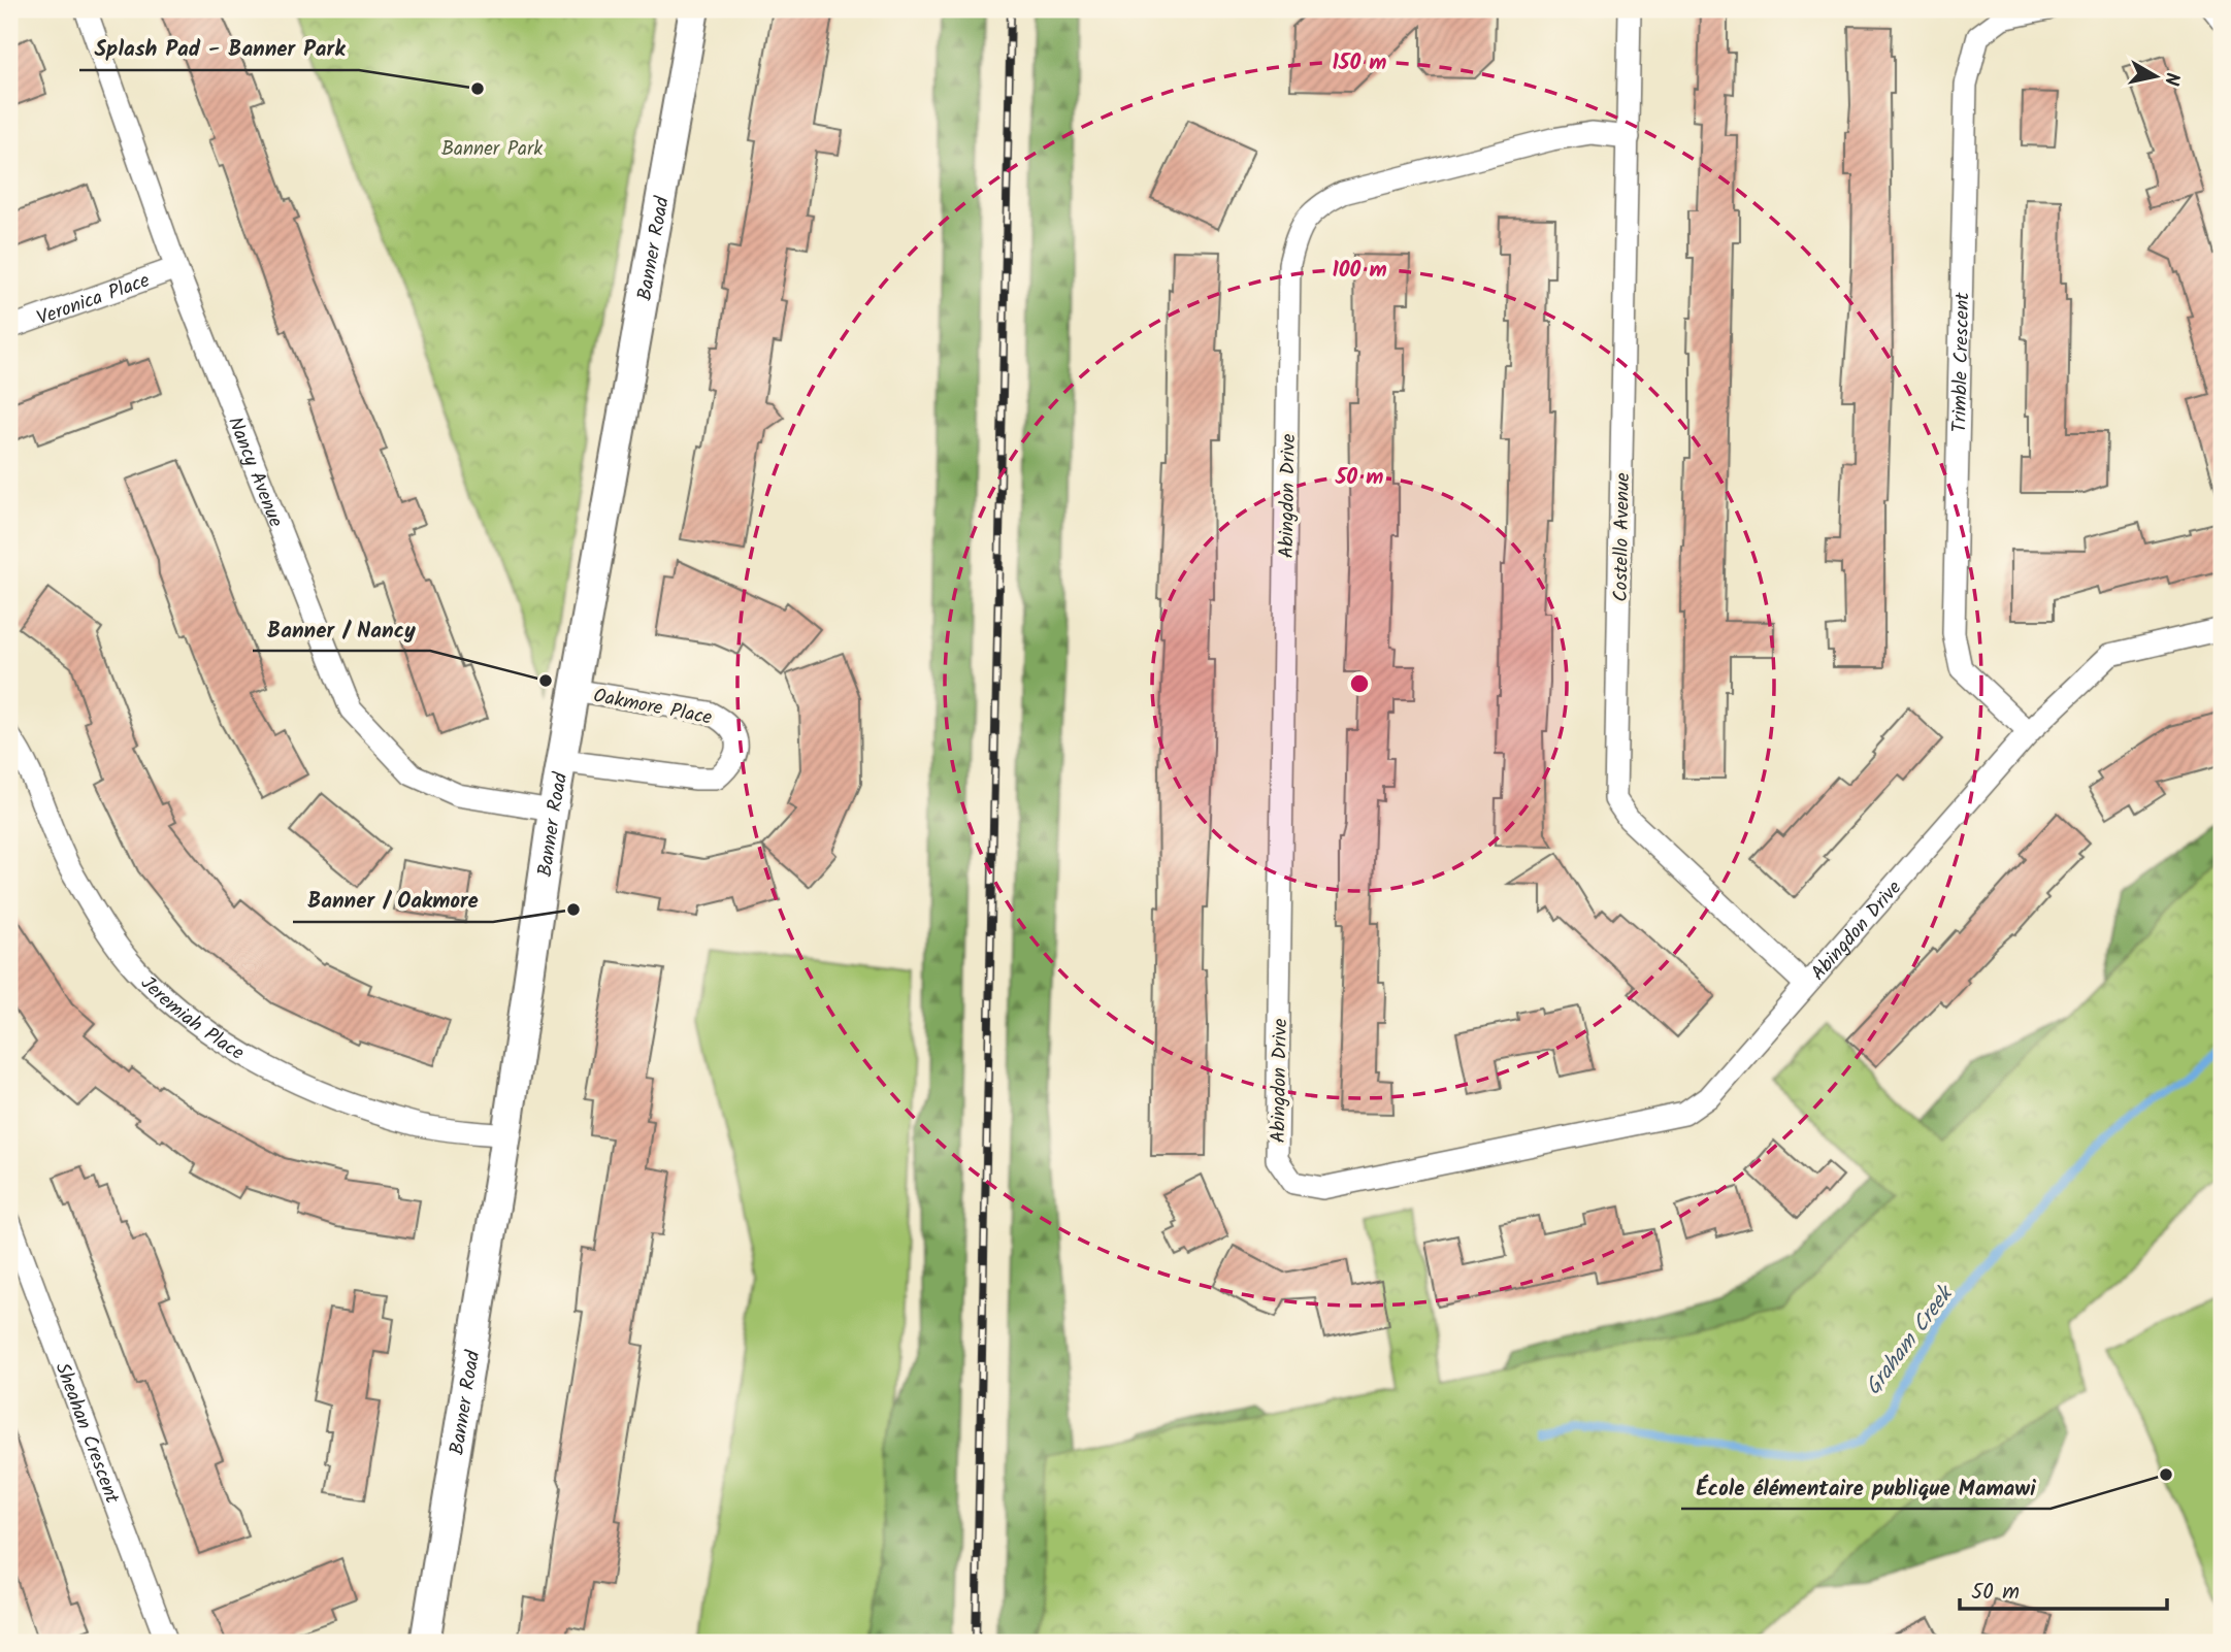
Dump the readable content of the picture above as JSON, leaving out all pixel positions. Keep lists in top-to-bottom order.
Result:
{
  "streets": {
    "street": [
      "Banner Road",
      "Veronica Place",
      "Trimble Crescent",
      "Nancy Avenue",
      "Abingdon Drive",
      "Costello Avenue",
      "Oakmore Place",
      "Jeremiah Place",
      "Sheahan Crescent"
    ]
  },
  "crossings": [
    ["Banner Road", "Nancy Avenue"],
    ["Banner Road", "Oakmore Place"],
    ["Banner Road", "Jeremiah Place"],
    ["Veronica Place", "Nancy Avenue"],
    ["Trimble Crescent", "Abingdon Drive"],
    ["Abingdon Drive", "Costello Avenue"]
  ],
  "water": ["Graham Creek"],
  "parks": ["Banner Park"],
  "places": [
    "Splash Pad - Banner Park",
    "Banner / Nancy",
    "Banner / Oakmore",
    "École élémentaire publique Mamawi"
  ],
  "scale_bar": "50 m",
  "north": "right",
  "rings": ["150 m", "100 m", "50 m"]
}
